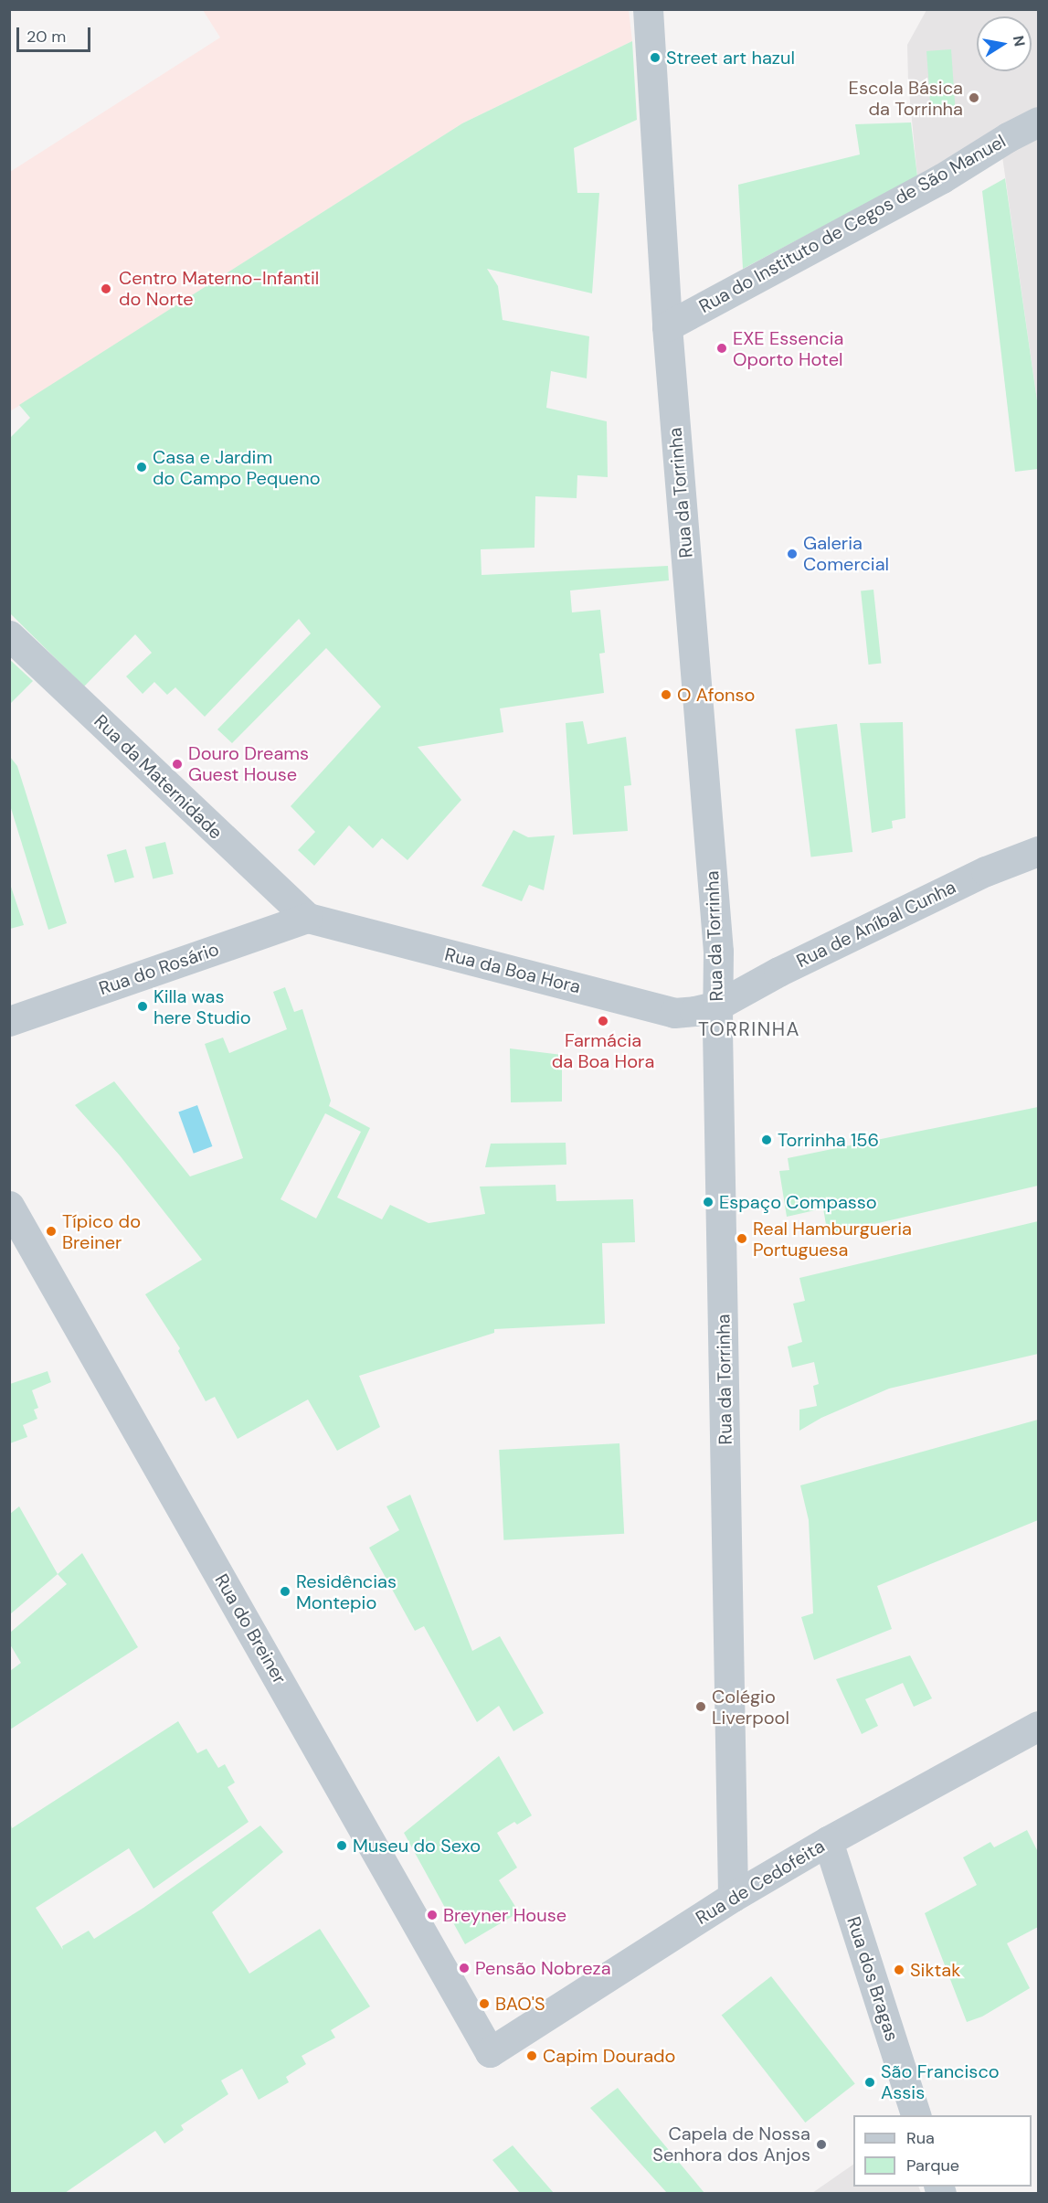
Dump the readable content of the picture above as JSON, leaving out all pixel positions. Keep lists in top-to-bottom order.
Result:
{
  "streets": {
    "street": [
      "Rua do Instituto de Cegos de São Manuel",
      "Rua da Torrinha",
      "Rua da Maternidade",
      "Rua de Aníbal Cunha",
      "Rua do Rosário",
      "Rua da Boa Hora",
      "Rua do Breiner",
      "Rua de Cedofeita",
      "Rua dos Bragas"
    ]
  },
  "crossings": [
    ["Rua do Instituto de Cegos de São Manuel", "Rua da Torrinha"],
    ["Rua da Torrinha", "Rua de Aníbal Cunha"],
    ["Rua da Torrinha", "Rua da Boa Hora"],
    ["Rua da Torrinha", "Rua de Cedofeita"],
    ["Rua da Maternidade", "Rua do Rosário"],
    ["Rua da Maternidade", "Rua da Boa Hora"],
    ["Rua de Aníbal Cunha", "Rua da Boa Hora"],
    ["Rua do Rosário", "Rua da Boa Hora"],
    ["Rua do Breiner", "Rua de Cedofeita"],
    ["Rua de Cedofeita", "Rua dos Bragas"]
  ],
  "districts": ["TORRINHA"],
  "places": [
    "Street art hazul",
    "Escola Básica da Torrinha",
    "Centro Materno-Infantil do Norte",
    "EXE Essencia Oporto Hotel",
    "Casa e Jardim do Campo Pequeno",
    "Galeria Comercial",
    "O Afonso",
    "Douro Dreams Guest House",
    "Killa was here Studio",
    "Farmácia da Boa Hora",
    "Torrinha 156",
    "Espaço Compasso",
    "Típico do Breiner",
    "Real Hamburgueria Portuguesa",
    "Residências Montepio",
    "Colégio Liverpool",
    "Museu do Sexo",
    "Breyner House",
    "Pensão Nobreza",
    "Siktak",
    "BAO'S",
    "Capim Dourado",
    "São Francisco Assis",
    "Capela de Nossa Senhora dos Anjos"
  ],
  "legend": ["Rua", "Parque"],
  "scale_bar": "20 m",
  "north": "right"
}
